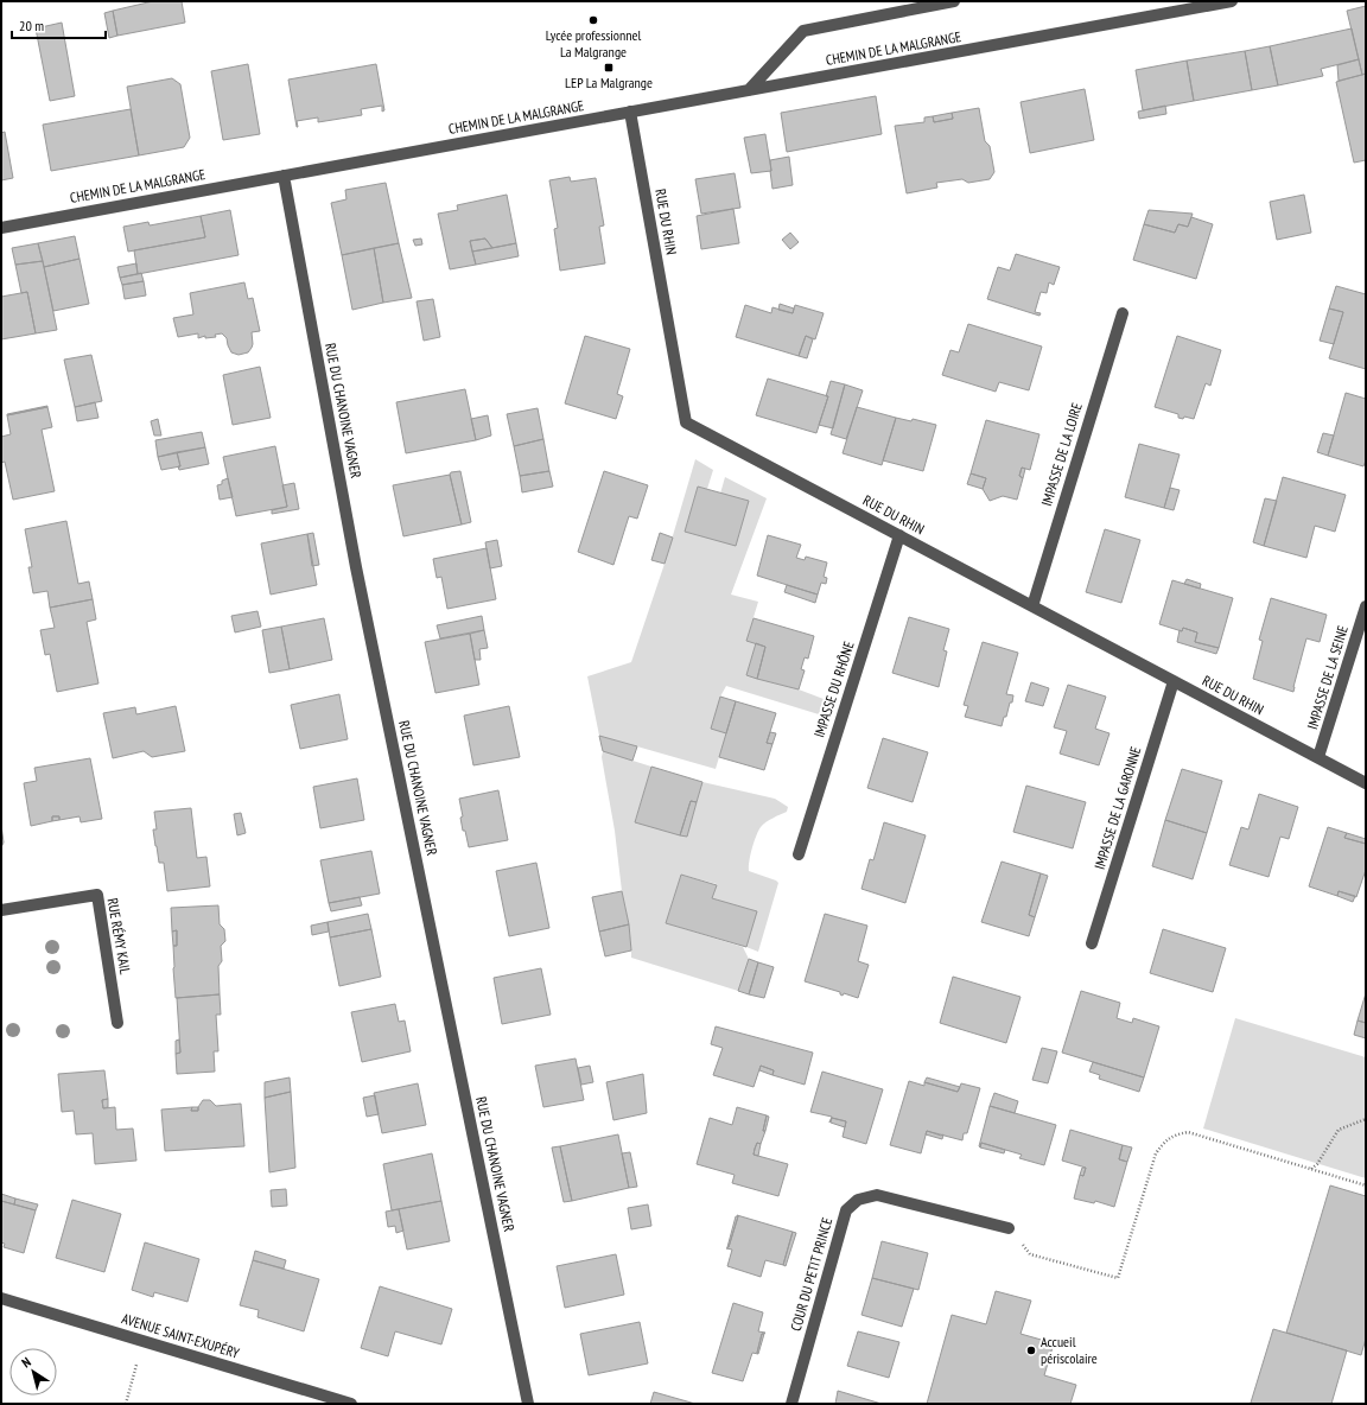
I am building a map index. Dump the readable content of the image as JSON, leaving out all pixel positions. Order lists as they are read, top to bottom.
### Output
{
  "streets": {
    "street": [
      "CHEMIN DE LA MALGRANGE",
      "RUE DU RHIN",
      "RUE DU CHANOINE VAGNER",
      "IMPASSE DE LA LOIRE",
      "IMPASSE DE LA SEINE",
      "IMPASSE DU RHÔNE",
      "IMPASSE DE LA GARONNE",
      "RUE RÉMY KAIL",
      "COUR DU PETIT PRINCE",
      "AVENUE SAINT-EXUPÉRY"
    ]
  },
  "crossings": [
    ["CHEMIN DE LA MALGRANGE", "RUE DU RHIN"],
    ["CHEMIN DE LA MALGRANGE", "RUE DU CHANOINE VAGNER"],
    ["RUE DU RHIN", "IMPASSE DE LA LOIRE"],
    ["RUE DU RHIN", "IMPASSE DE LA SEINE"],
    ["RUE DU RHIN", "IMPASSE DU RHÔNE"],
    ["RUE DU RHIN", "IMPASSE DE LA GARONNE"]
  ],
  "places": {
    "other": ["Lycée professionnel La Malgrange", "Accueil périscolaire"],
    "transit": ["LEP La Malgrange"]
  },
  "scale_bar": "20 m",
  "north": "top left"
}
